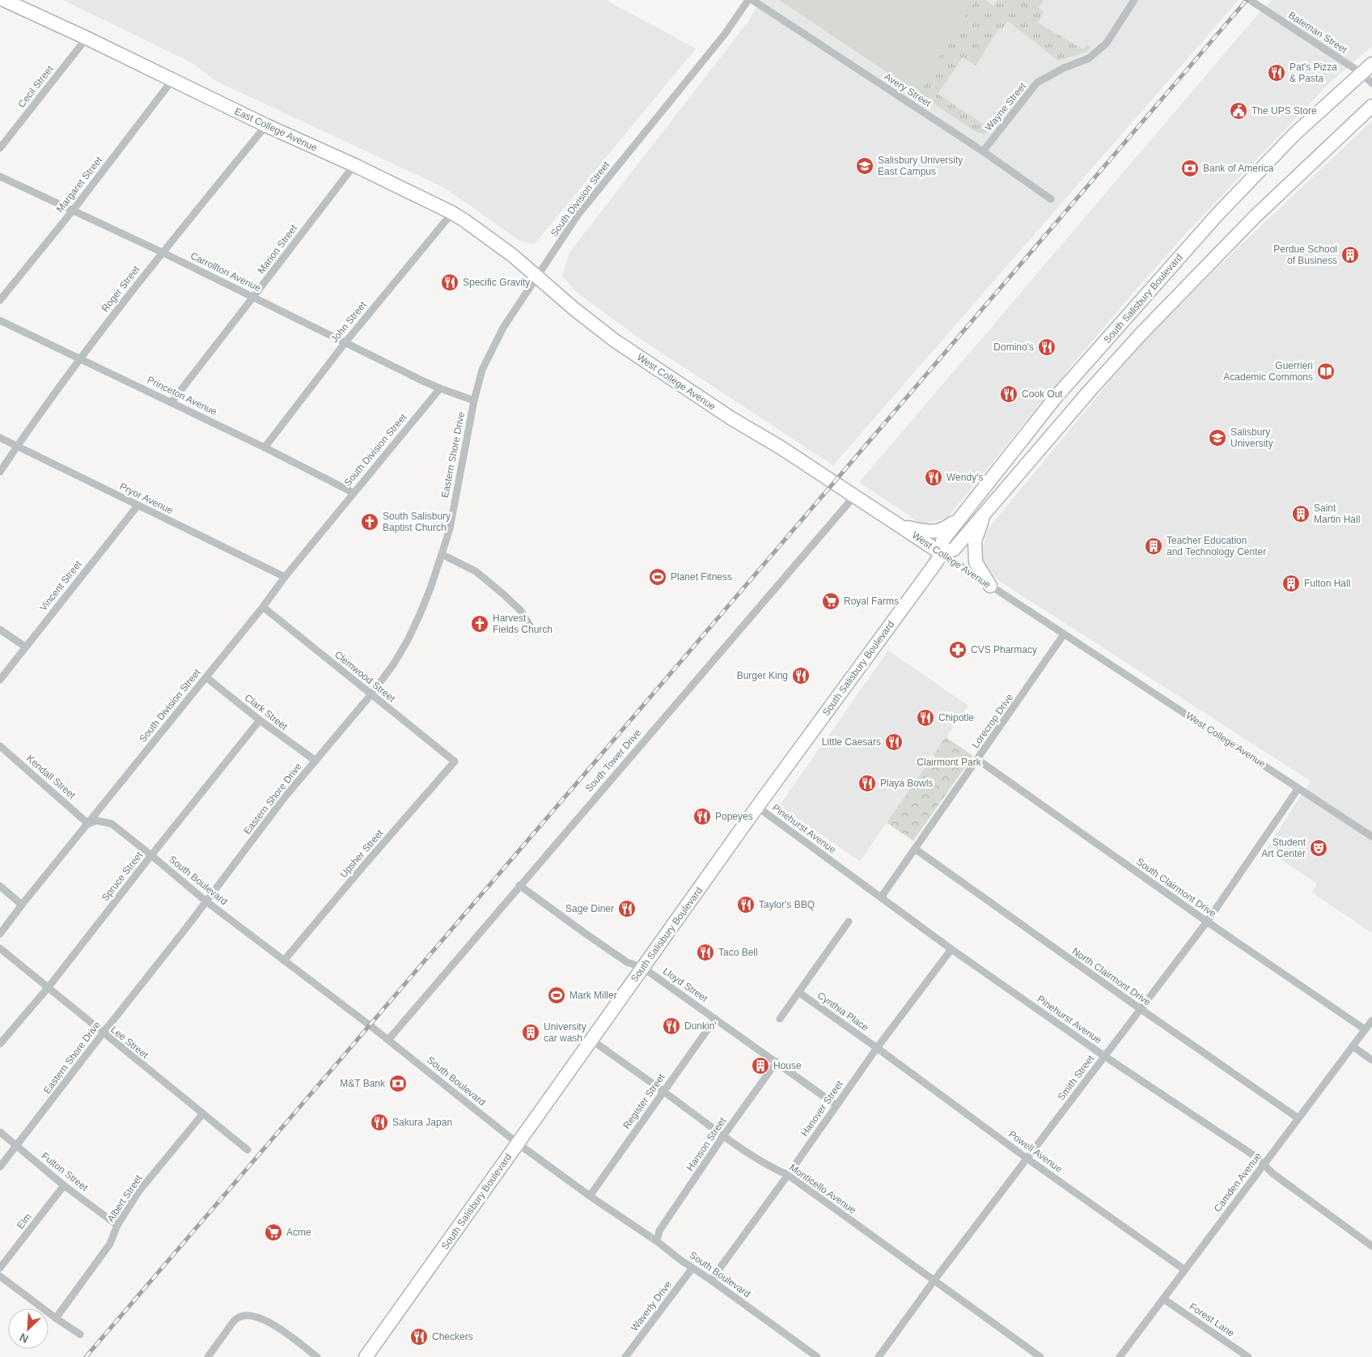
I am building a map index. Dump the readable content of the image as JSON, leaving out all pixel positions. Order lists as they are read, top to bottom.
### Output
{
  "streets": {
    "main road": ["East College Avenue", "South Salisbury Boulevard", "West College Avenue"],
    "street": [
      "Bateman Street",
      "Cecil Street",
      "Avery Street",
      "Wayne Street",
      "Margaret Street",
      "South Division Street",
      "Marion Street",
      "Carrollton Avenue",
      "Roger Street",
      "John Street",
      "Princeton Avenue",
      "Eastern Shore Drive",
      "Pryor Avenue",
      "Vincent Street",
      "Clemwood Street",
      "Clark Street",
      "Lorecrop Drive",
      "South Tower Drive",
      "Kendall Street",
      "Pinehurst Avenue",
      "Upsher Street",
      "Spruce Street",
      "South Boulevard",
      "South Clairmont Drive",
      "North Clairmont Drive",
      "Lloyd Street",
      "Cynthia Place",
      "Lee Street",
      "Smith Street",
      "Register Street",
      "Hanover Street",
      "Hanson Street",
      "Powell Avenue",
      "Fulton Street",
      "Camden Avenue",
      "Monticello Avenue",
      "Albert Street",
      "Elm",
      "Waverly Drive",
      "Forest Lane"
    ]
  },
  "crossings": [
    ["Bateman Street", "South Salisbury Boulevard"],
    ["Cecil Street", "East College Avenue"],
    ["Avery Street", "Wayne Street"],
    ["East College Avenue", "Margaret Street"],
    ["East College Avenue", "South Division Street"],
    ["East College Avenue", "Marion Street"],
    ["East College Avenue", "Roger Street"],
    ["East College Avenue", "John Street"],
    ["East College Avenue", "West College Avenue"],
    ["Margaret Street", "Carrollton Avenue"],
    ["South Division Street", "Carrollton Avenue"],
    ["South Division Street", "West College Avenue"],
    ["South Division Street", "Princeton Avenue"],
    ["South Division Street", "Eastern Shore Drive"],
    ["South Division Street", "Pryor Avenue"],
    ["South Division Street", "Clemwood Street"],
    ["South Division Street", "Clark Street"],
    ["South Division Street", "Kendall Street"],
    ["South Division Street", "South Boulevard"],
    ["Marion Street", "Carrollton Avenue"],
    ["Marion Street", "Princeton Avenue"],
    ["Carrollton Avenue", "Roger Street"],
    ["Carrollton Avenue", "John Street"],
    ["Roger Street", "Princeton Avenue"],
    ["Roger Street", "Pryor Avenue"],
    ["South Salisbury Boulevard", "West College Avenue"],
    ["South Salisbury Boulevard", "Pinehurst Avenue"],
    ["South Salisbury Boulevard", "South Boulevard"],
    ["South Salisbury Boulevard", "Lloyd Street"],
    ["South Salisbury Boulevard", "Monticello Avenue"],
    ["John Street", "Princeton Avenue"],
    ["West College Avenue", "Lorecrop Drive"],
    ["West College Avenue", "South Tower Drive"],
    ["West College Avenue", "Smith Street"],
    ["Eastern Shore Drive", "Clemwood Street"],
    ["Eastern Shore Drive", "Clark Street"],
    ["Eastern Shore Drive", "South Boulevard"],
    ["Eastern Shore Drive", "Lee Street"],
    ["Eastern Shore Drive", "Fulton Street"],
    ["Pryor Avenue", "Vincent Street"],
    ["Clemwood Street", "Upsher Street"],
    ["Clark Street", "Spruce Street"],
    ["Lorecrop Drive", "Pinehurst Avenue"],
    ["Lorecrop Drive", "South Clairmont Drive"],
    ["Lorecrop Drive", "North Clairmont Drive"],
    ["South Tower Drive", "South Boulevard"],
    ["South Tower Drive", "Lloyd Street"],
    ["Kendall Street", "South Boulevard"],
    ["Pinehurst Avenue", "Smith Street"],
    ["Pinehurst Avenue", "Hanover Street"],
    ["Pinehurst Avenue", "Camden Avenue"],
    ["Upsher Street", "South Boulevard"],
    ["Spruce Street", "South Boulevard"],
    ["Spruce Street", "Lee Street"],
    ["South Boulevard", "Register Street"],
    ["South Boulevard", "Hanover Street"],
    ["South Boulevard", "Hanson Street"],
    ["South Boulevard", "Waverly Drive"],
    ["South Clairmont Drive", "Smith Street"],
    ["South Clairmont Drive", "Camden Avenue"],
    ["North Clairmont Drive", "Smith Street"],
    ["North Clairmont Drive", "Camden Avenue"],
    ["Lloyd Street", "Register Street"],
    ["Lloyd Street", "Hanover Street"],
    ["Lloyd Street", "Hanson Street"],
    ["Cynthia Place", "Hanover Street"],
    ["Cynthia Place", "Powell Avenue"],
    ["Lee Street", "Albert Street"],
    ["Smith Street", "Powell Avenue"],
    ["Smith Street", "Monticello Avenue"],
    ["Register Street", "Monticello Avenue"],
    ["Hanover Street", "Powell Avenue"],
    ["Hanover Street", "Monticello Avenue"],
    ["Hanson Street", "Monticello Avenue"],
    ["Powell Avenue", "Camden Avenue"],
    ["Fulton Street", "Albert Street"],
    ["Fulton Street", "Elm"],
    ["Camden Avenue", "Forest Lane"]
  ],
  "parks": ["Clairmont Park"],
  "places": {
    "restaurant": [
      "Pat's Pizza & Pasta",
      "Specific Gravity",
      "Domino's",
      "Cook Out",
      "Wendy's",
      "Burger King",
      "Chipotle",
      "Little Caesars",
      "Playa Bowls",
      "Popeyes",
      "Taylor's BBQ",
      "Sage Diner",
      "Taco Bell",
      "Dunkin'",
      "Sakura Japan",
      "Checkers"
    ],
    "public building": ["The UPS Store"],
    "school or university": ["Salisbury University East Campus", "Salisbury University"],
    "bank": ["Bank of America", "M&T Bank"],
    "building": [
      "Perdue School of Business",
      "Saint Martin Hall",
      "Teacher Education and Technology Center",
      "Fulton Hall",
      "University car wash",
      "House"
    ],
    "library": ["Guerrieri Academic Commons"],
    "church": ["South Salisbury Baptist Church", "Harvest Fields Church"],
    "sports": ["Planet Fitness", "Mark Miller"],
    "supermarket": ["Royal Farms", "Acme"],
    "pharmacy": ["CVS Pharmacy"],
    "theatre": ["Student Art Center"]
  },
  "north": "bottom left"
}
